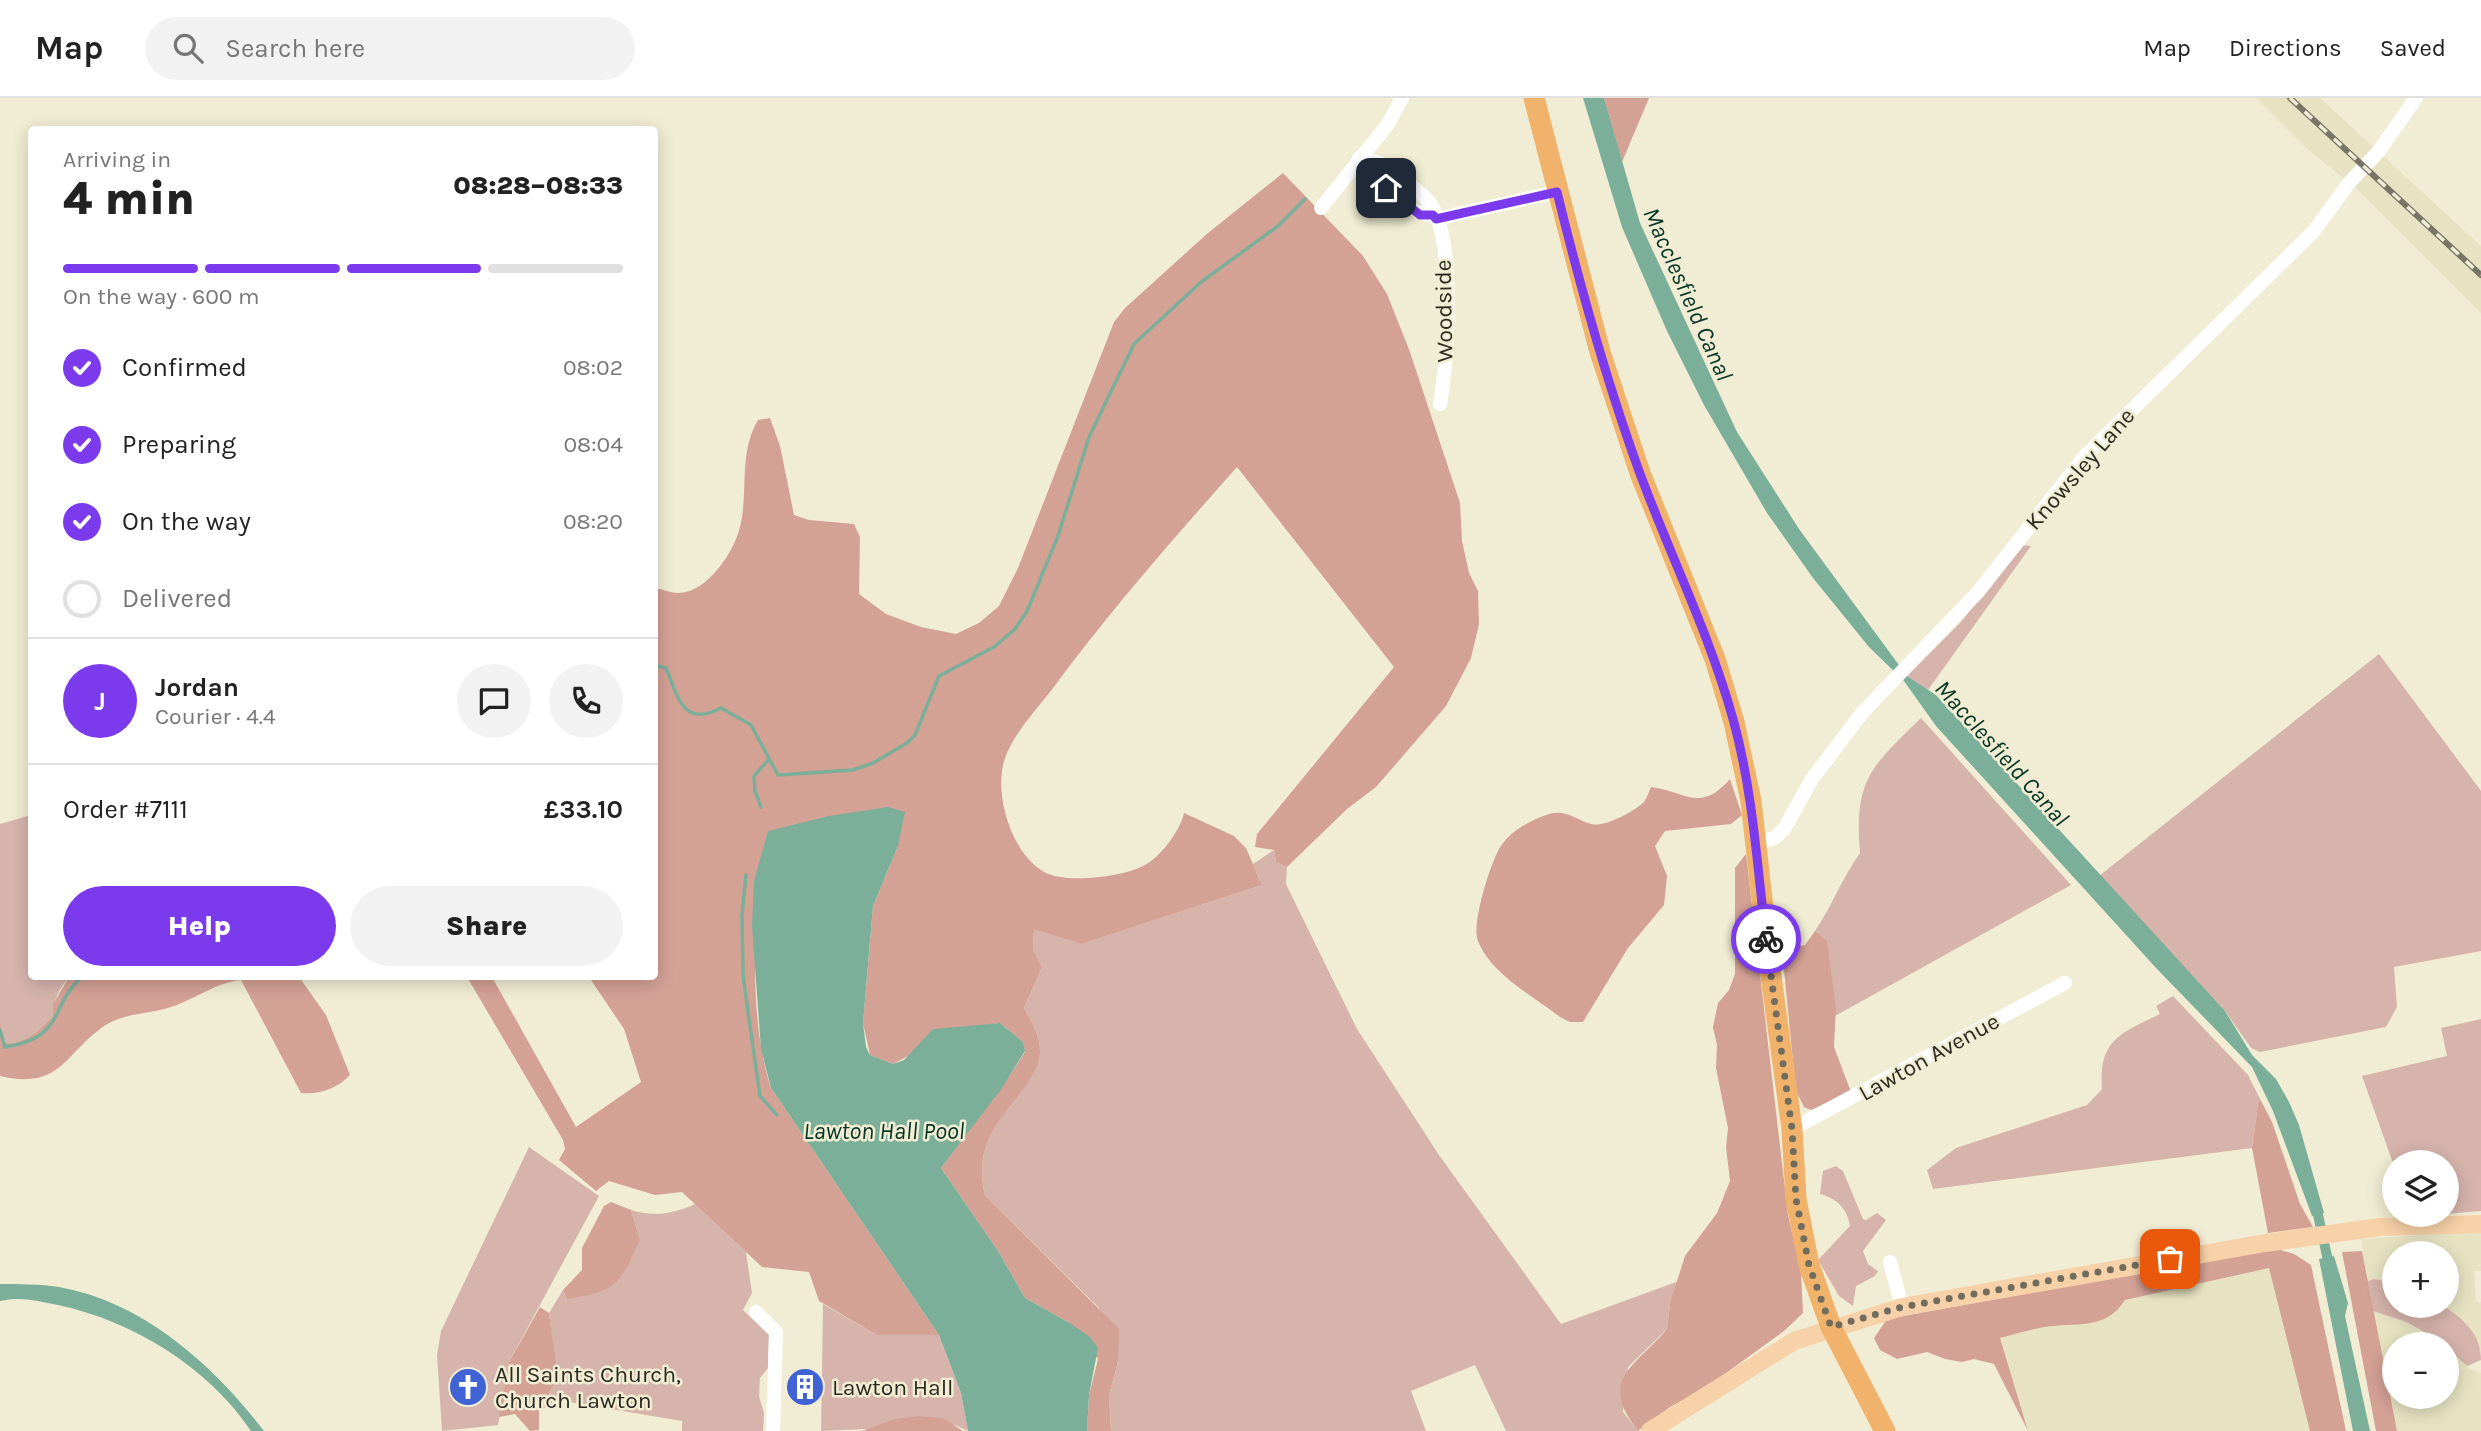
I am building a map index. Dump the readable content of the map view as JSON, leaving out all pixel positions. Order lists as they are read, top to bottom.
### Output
{
  "streets": {
    "street": ["Woodside", "Knowsley Lane", "Lawton Avenue"]
  },
  "water": ["Macclesfield Canal", "Lawton Hall Pool"],
  "places": {
    "church": ["All Saints Church, Church Lawton"],
    "building": ["Lawton Hall"]
  },
  "page": {
    "header": "Map",
    "search": "Search here",
    "nav": ["Map", "Directions", "Saved"],
    "heading": ["4 min", "Arriving in", "08:28–08:33"],
    "panel": [
      "Jordan",
      "Courier · 4.4",
      "Order #7111",
      "£33.10"
    ],
    "bar": "On the way · 600 m",
    "list": [
      ["Confirmed", "08:02"],
      ["Preparing", "08:04"],
      ["On the way", "08:20"],
      "Delivered"
    ],
    "round": "J",
    "buttons": ["Help", "Share"],
    "map_buttons": ["+", "−"]
  }
}
